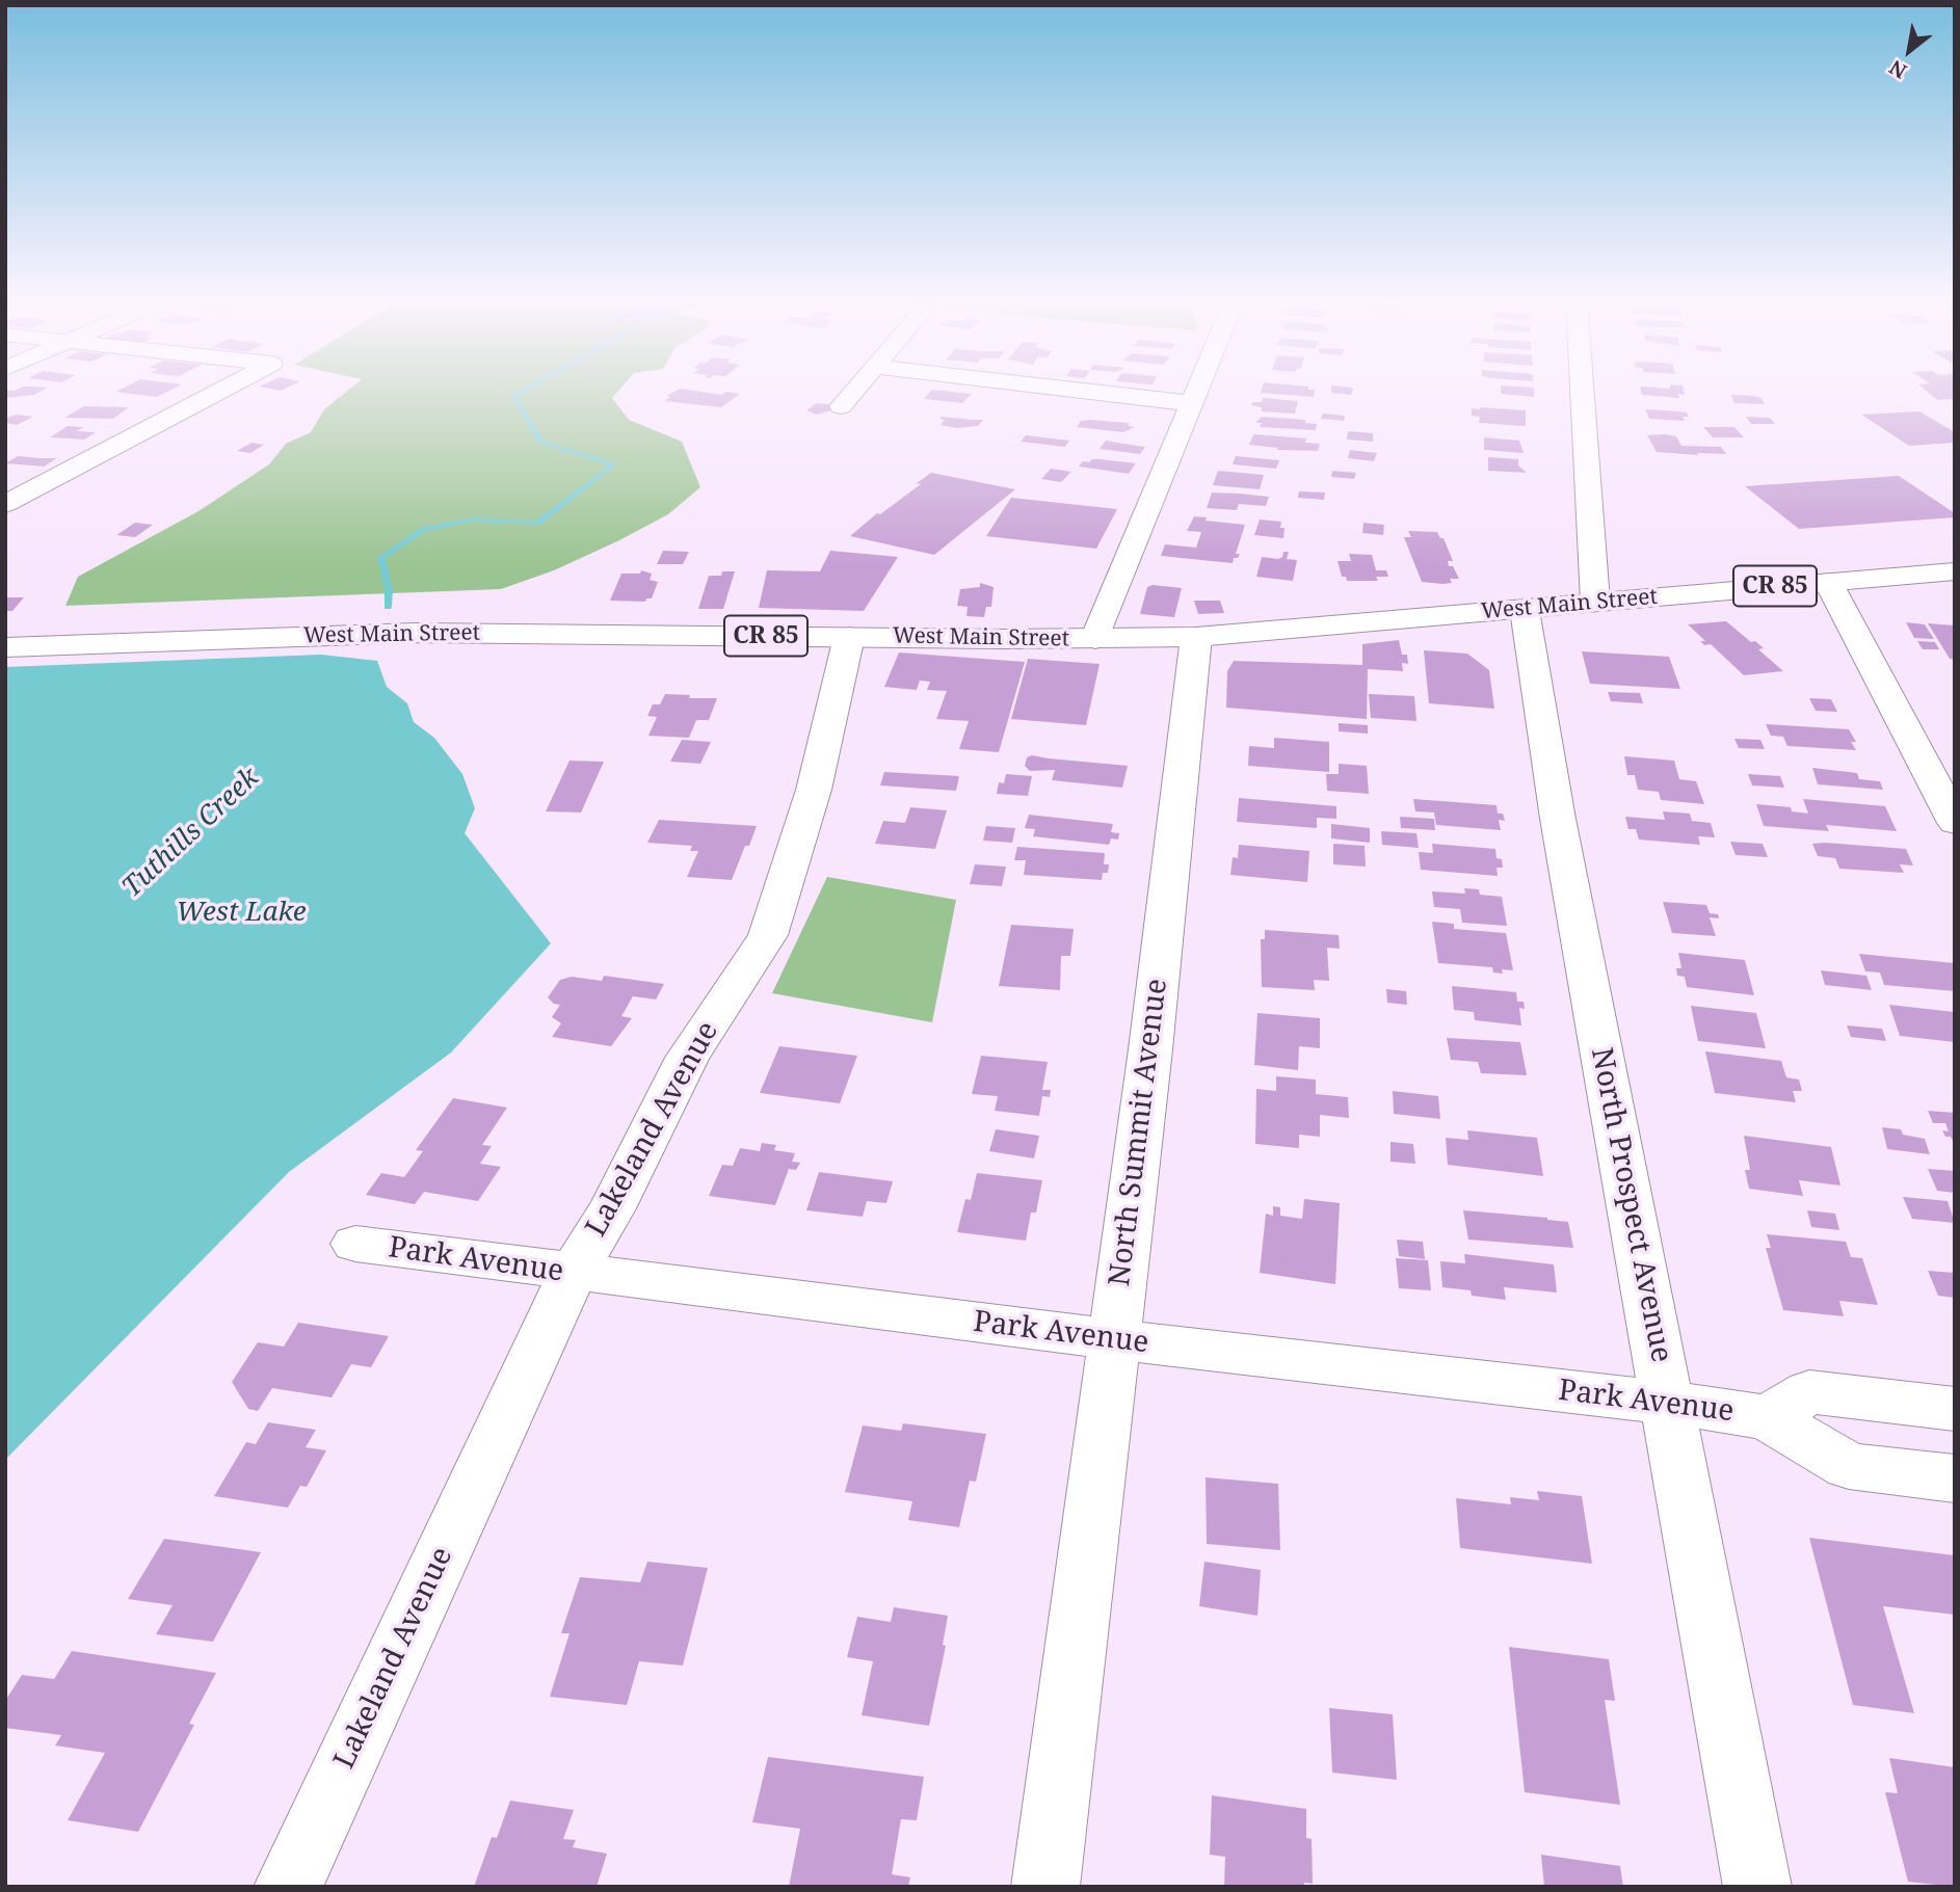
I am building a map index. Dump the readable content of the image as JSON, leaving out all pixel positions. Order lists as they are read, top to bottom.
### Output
{
  "streets": {
    "street": [
      "CR 85",
      "West Main Street",
      "Lakeland Avenue",
      "North Summit Avenue",
      "North Prospect Avenue",
      "Park Avenue"
    ]
  },
  "crossings": [
    ["West Main Street", "Lakeland Avenue"],
    ["West Main Street", "North Summit Avenue"],
    ["West Main Street", "North Prospect Avenue"],
    ["Lakeland Avenue", "Park Avenue"],
    ["North Summit Avenue", "Park Avenue"],
    ["North Prospect Avenue", "Park Avenue"]
  ],
  "water": ["Tuthills Creek", "West Lake"],
  "north": "bottom left"
}
